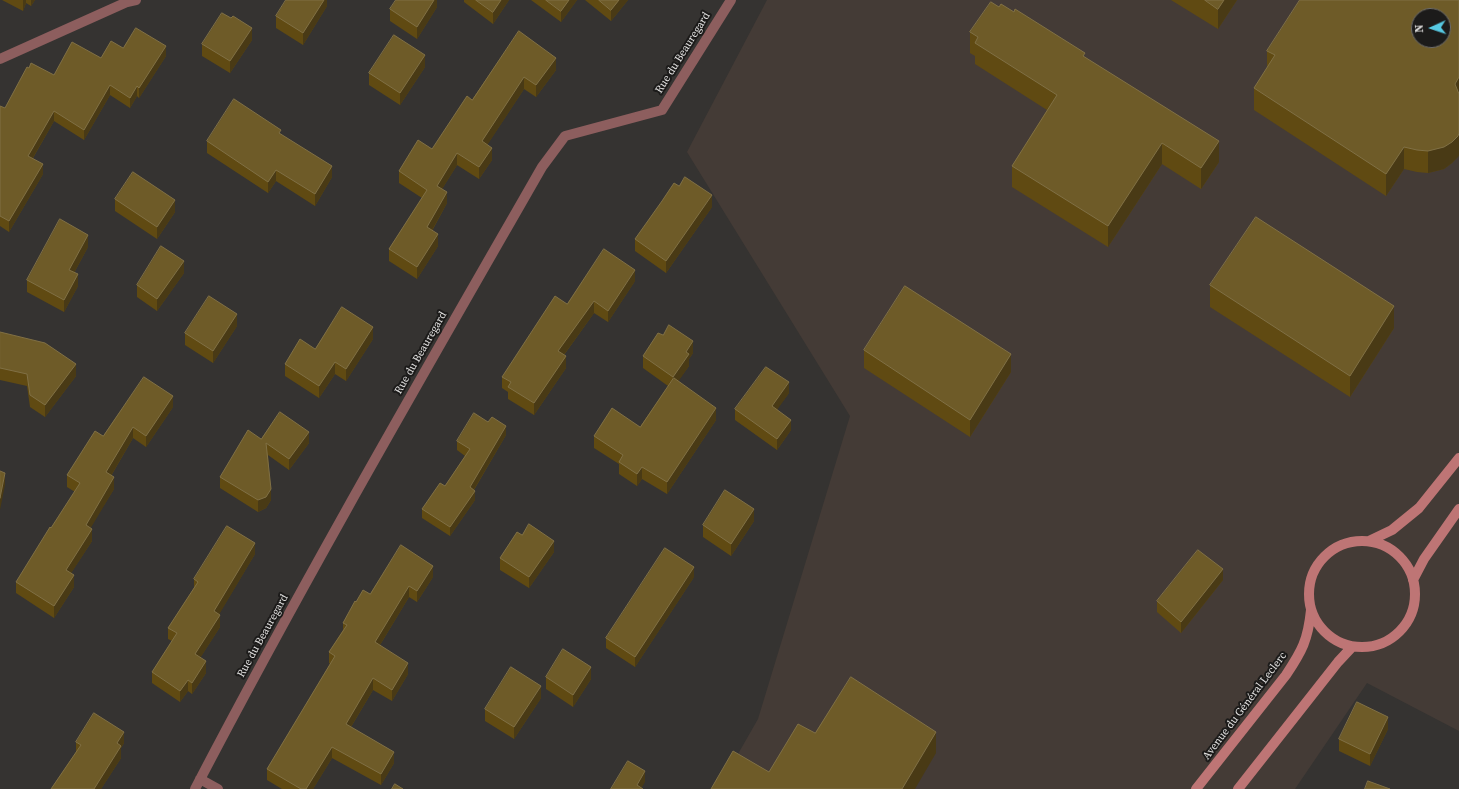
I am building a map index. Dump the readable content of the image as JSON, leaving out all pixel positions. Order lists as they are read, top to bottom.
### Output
{
  "streets": {
    "main road": ["Avenue du Général Leclerc"],
    "street": ["Rue du Beauregard"]
  },
  "north": "left"
}
